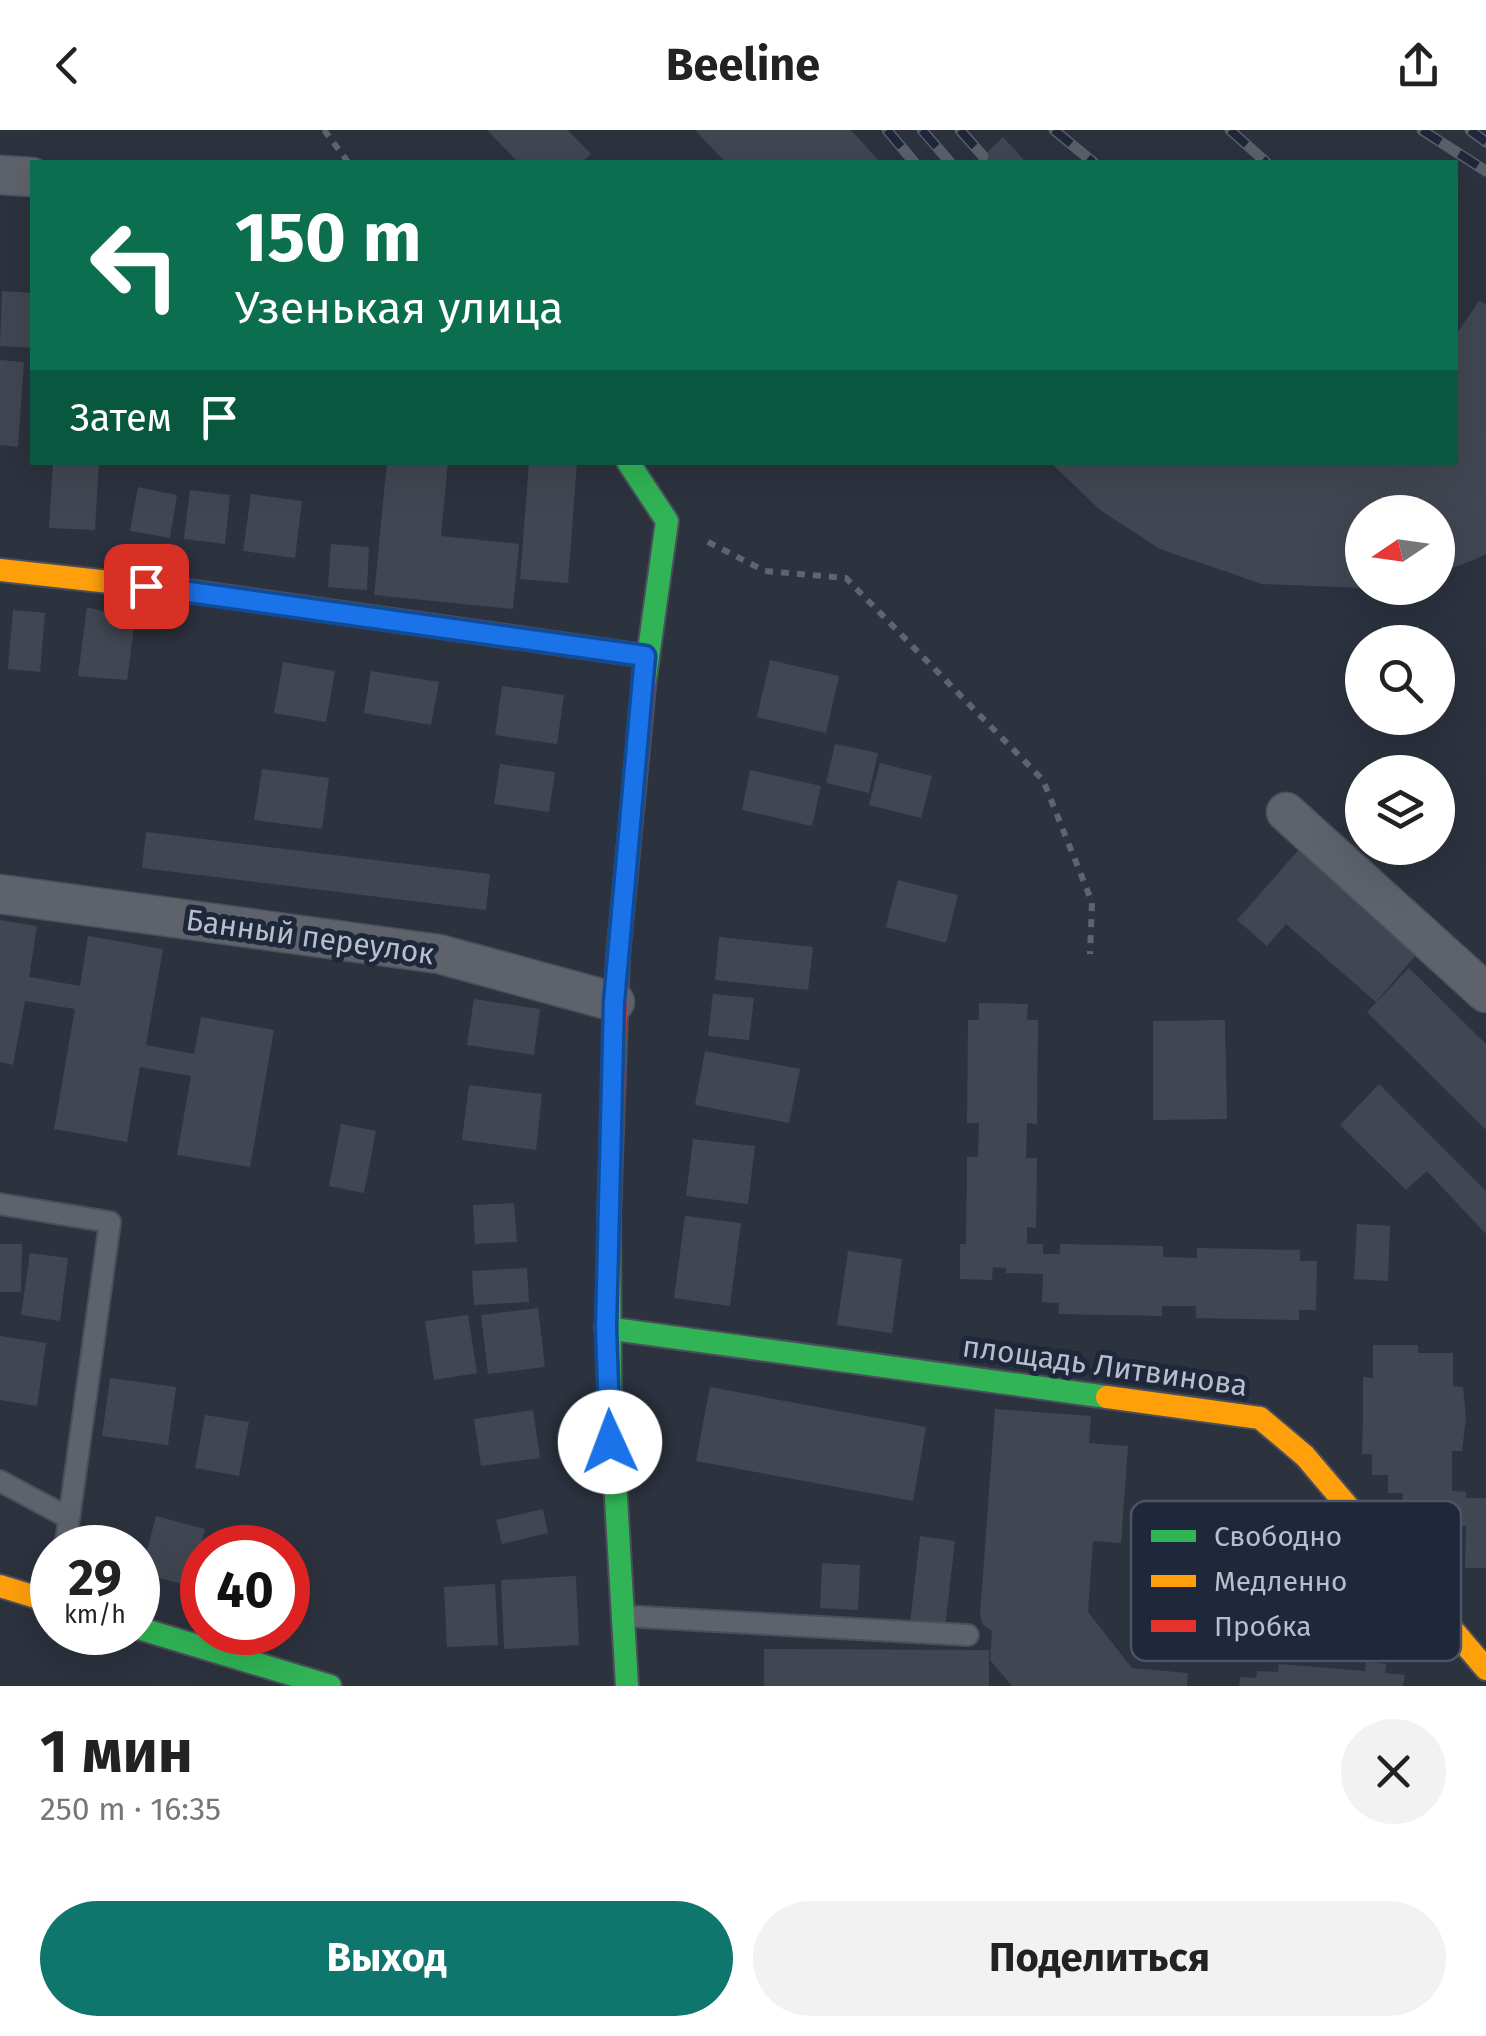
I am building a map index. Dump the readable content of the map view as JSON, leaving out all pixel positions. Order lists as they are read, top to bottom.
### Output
{
  "streets": {
    "street": ["Банный переулок", "площадь Литвинова"]
  },
  "legend": ["Свободно", "Медленно", "Пробка"],
  "north": "left",
  "page": {
    "header": "Beeline",
    "turn": ["150 m", "Узенькая улица"],
    "then": "Затем",
    "speed": "29 km/h",
    "limit": "40",
    "heading": ["1 мин", "250 m · 16:35"],
    "buttons": ["Выход", "Поделиться"]
  }
}
